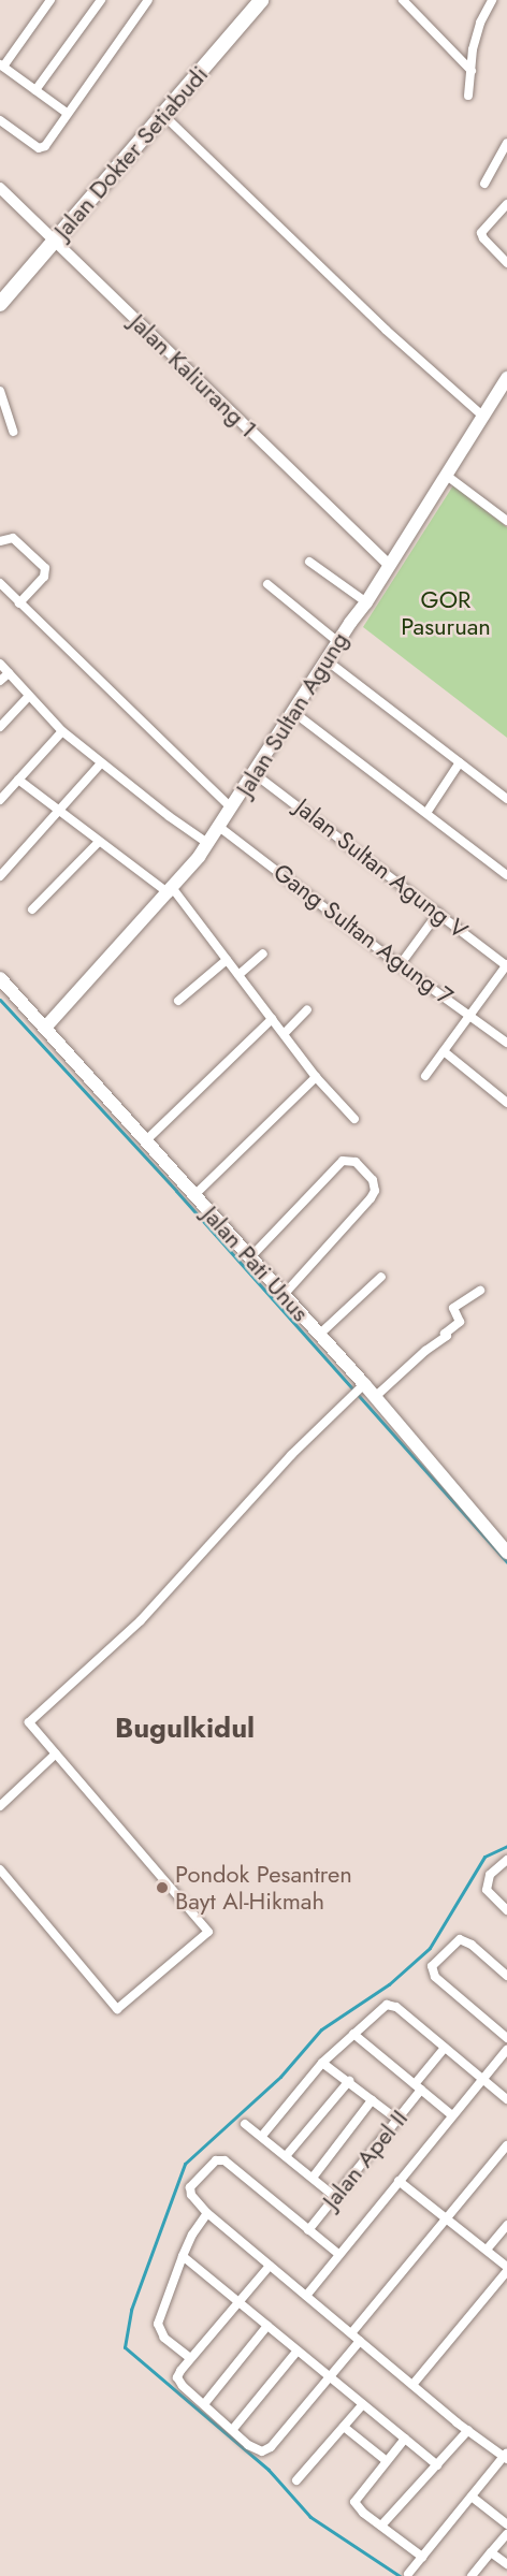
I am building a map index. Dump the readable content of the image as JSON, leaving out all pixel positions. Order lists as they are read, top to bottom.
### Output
{
  "streets": {
    "highway": ["Jalan Dokter Setiabudi"],
    "main road": ["Jalan Sultan Agung", "Jalan Pati Unus"],
    "street": [
      "Jalan Kaliurang 1",
      "Jalan Sultan Agung V",
      "Gang Sultan Agung 7",
      "Jalan Apel II"
    ]
  },
  "crossings": [
    ["Jalan Dokter Setiabudi", "Jalan Kaliurang 1"],
    ["Jalan Kaliurang 1", "Jalan Sultan Agung"],
    ["Jalan Sultan Agung", "Jalan Sultan Agung V"],
    ["Jalan Sultan Agung", "Gang Sultan Agung 7"],
    ["Jalan Sultan Agung", "Jalan Pati Unus"]
  ],
  "districts": ["Bugulkidul"],
  "parks": ["GOR Pasuruan"],
  "places": ["Pondok Pesantren Bayt Al-Hikmah"]
}
